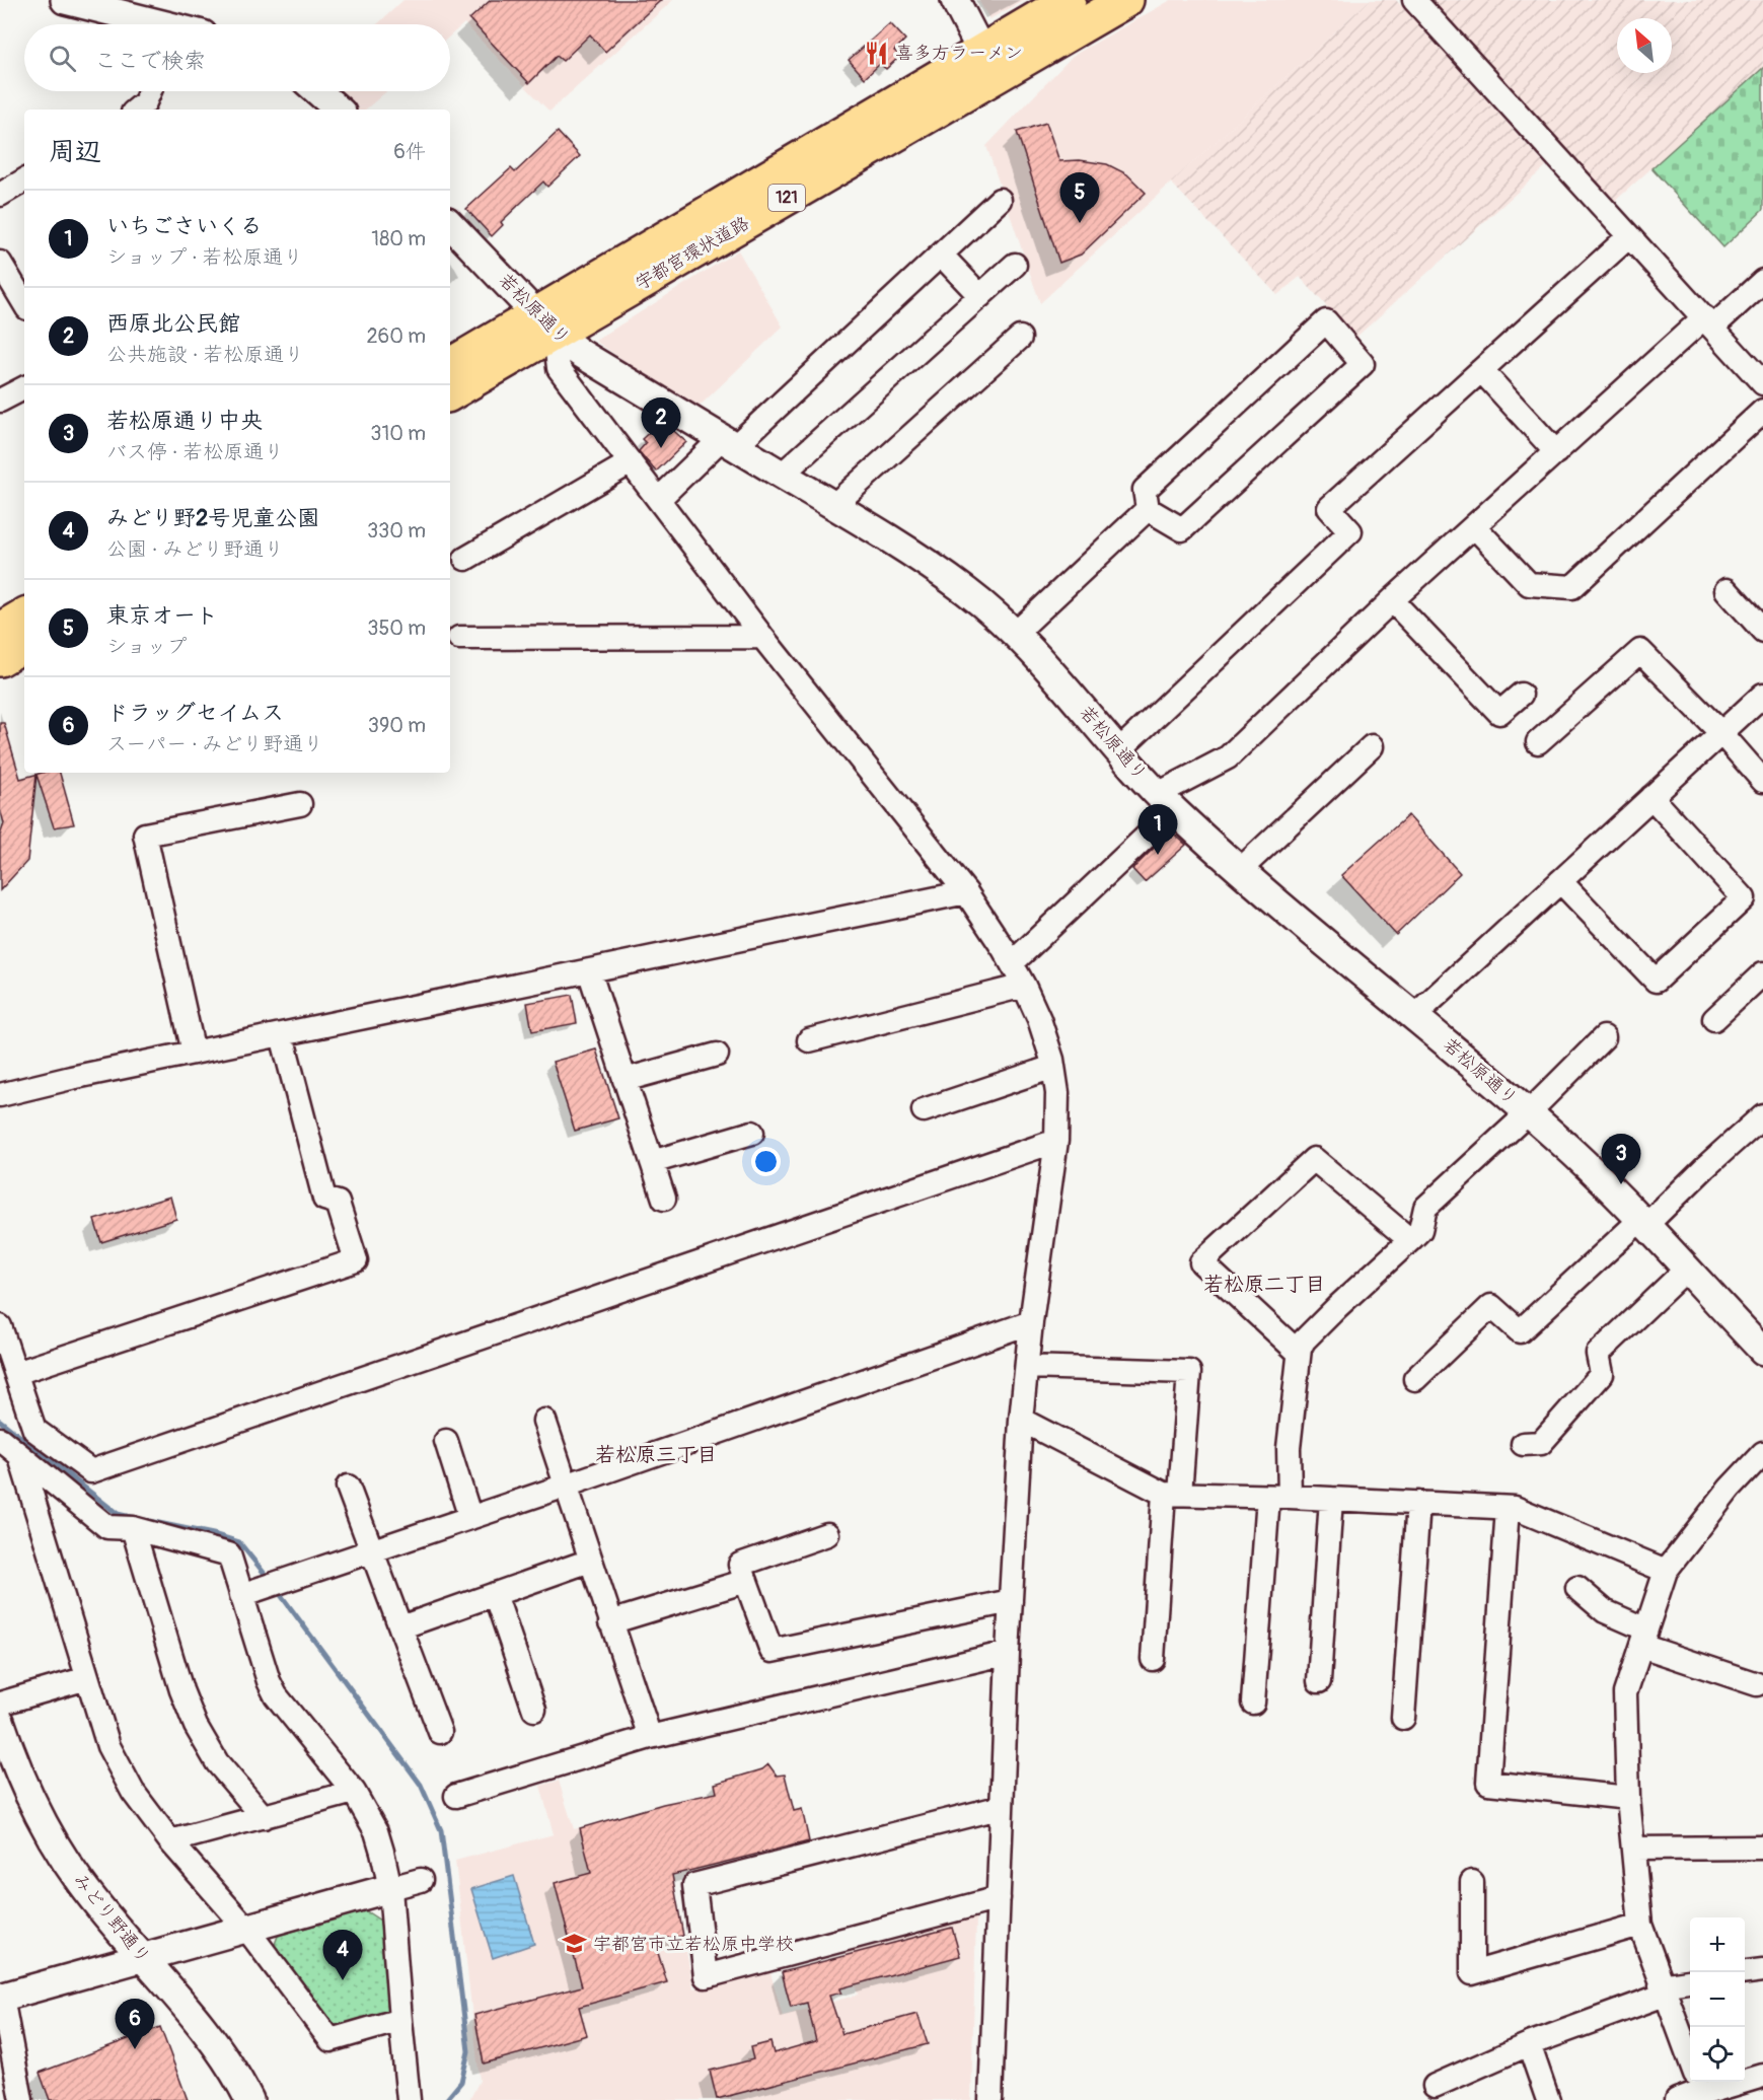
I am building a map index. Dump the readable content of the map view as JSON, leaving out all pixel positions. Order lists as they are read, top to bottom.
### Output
{
  "streets": {
    "highway": ["121", "宇都宮環状道路"],
    "street": ["若松原通り", "みどり野通り"]
  },
  "crossings": [
    ["宇都宮環状道路", "若松原通り"]
  ],
  "districts": ["若松原二丁目", "若松原三丁目"],
  "places": {
    "restaurant": ["喜多方ラーメン"],
    "school or university": ["宇都宮市立若松原中学校"]
  },
  "north": "top left",
  "page": {
    "search": "ここで検索",
    "heading": ["周辺", "6件"],
    "pins": [
      "5",
      "2",
      "1",
      "3",
      "4",
      "6"
    ],
    "list": [
      {
        "mark": "1",
        "name": "いちごさいくる",
        "note": "ショップ · 若松原通り",
        "value": "180 m"
      },
      {
        "mark": "2",
        "name": "西原北公民館",
        "note": "公共施設 · 若松原通り",
        "value": "260 m"
      },
      {
        "mark": "3",
        "name": "若松原通り中央",
        "note": "バス停 · 若松原通り",
        "value": "310 m"
      },
      {
        "mark": "4",
        "name": "みどり野2号児童公園",
        "note": "公園 · みどり野通り",
        "value": "330 m"
      },
      {
        "mark": "5",
        "name": "東京オート",
        "note": "ショップ",
        "value": "350 m"
      },
      {
        "mark": "6",
        "name": "ドラッグセイムス",
        "note": "スーパー · みどり野通り",
        "value": "390 m"
      }
    ],
    "map_buttons": ["+", "−"]
  }
}
